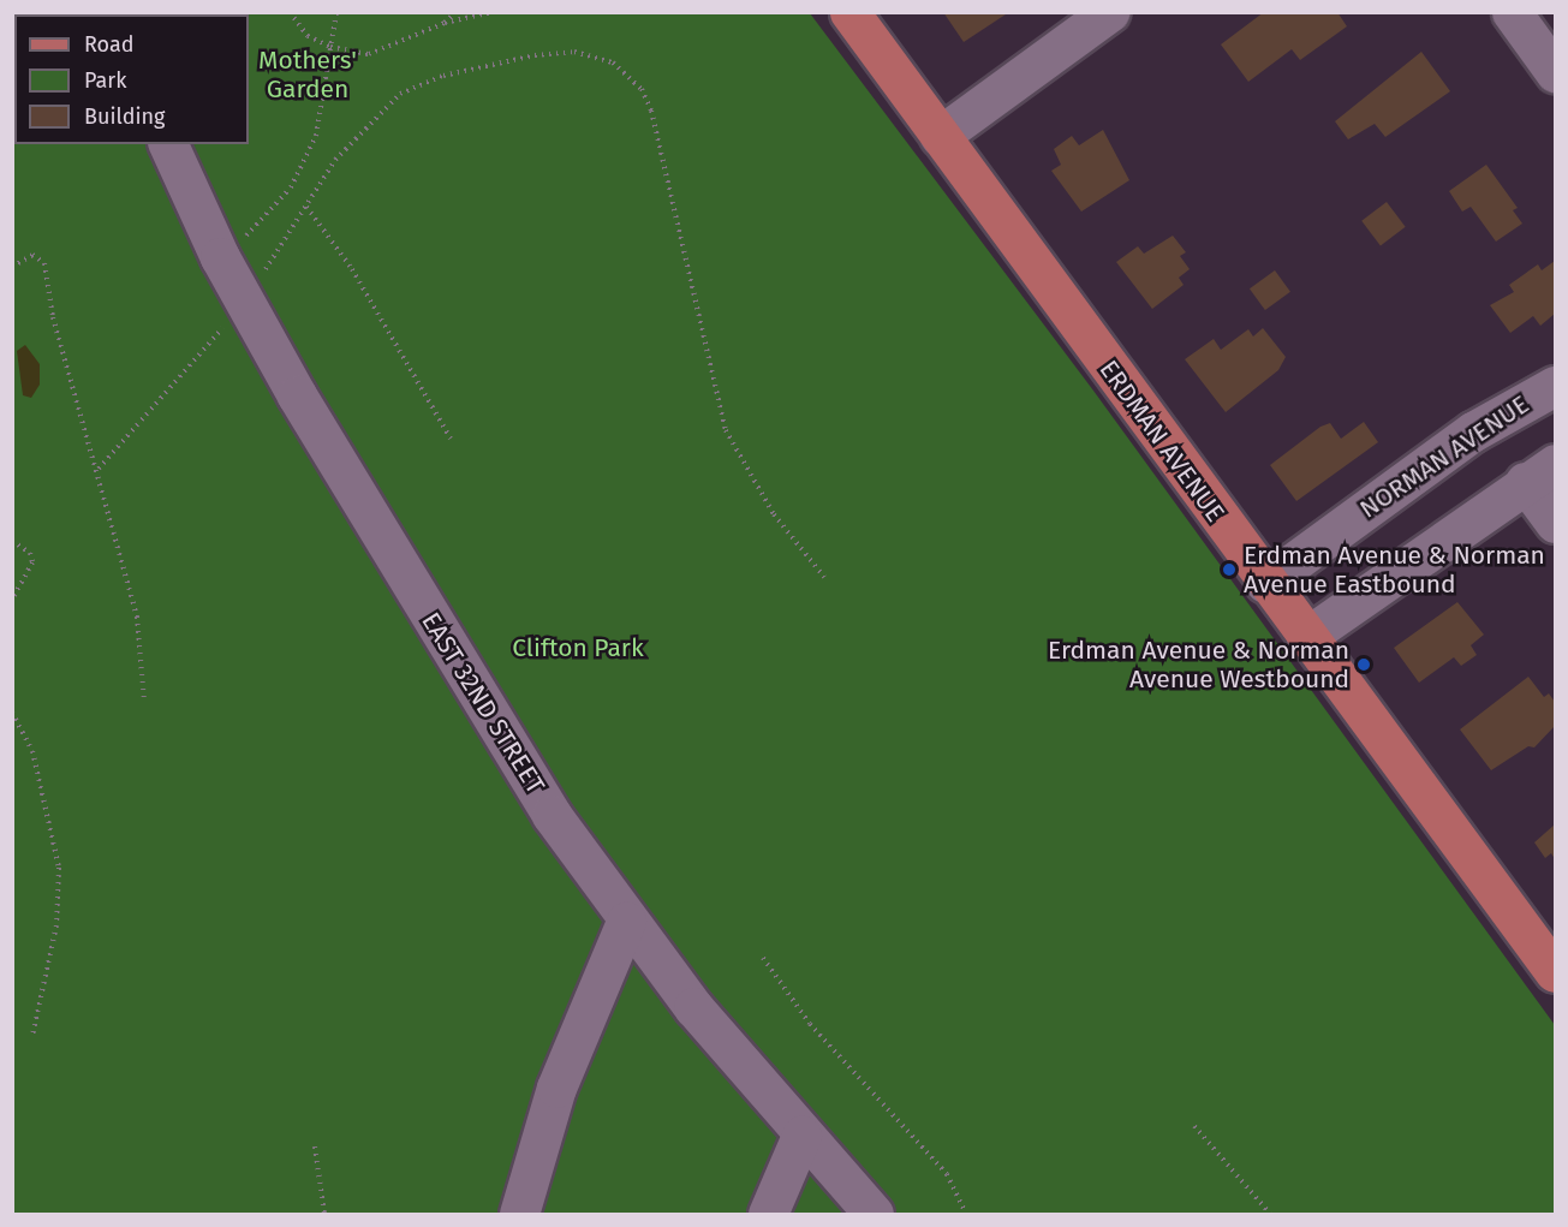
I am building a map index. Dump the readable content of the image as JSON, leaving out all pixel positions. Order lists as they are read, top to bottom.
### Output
{
  "streets": {
    "main road": ["ERDMAN AVENUE"],
    "street": ["NORMAN AVENUE", "EAST 32ND STREET"]
  },
  "crossings": [
    ["ERDMAN AVENUE", "NORMAN AVENUE"]
  ],
  "parks": ["Mothers' Garden", "Clifton Park"],
  "places": ["Erdman Avenue & Norman Avenue Eastbound", "Erdman Avenue & Norman Avenue Westbound"],
  "legend": ["Road", "Park", "Building"]
}
